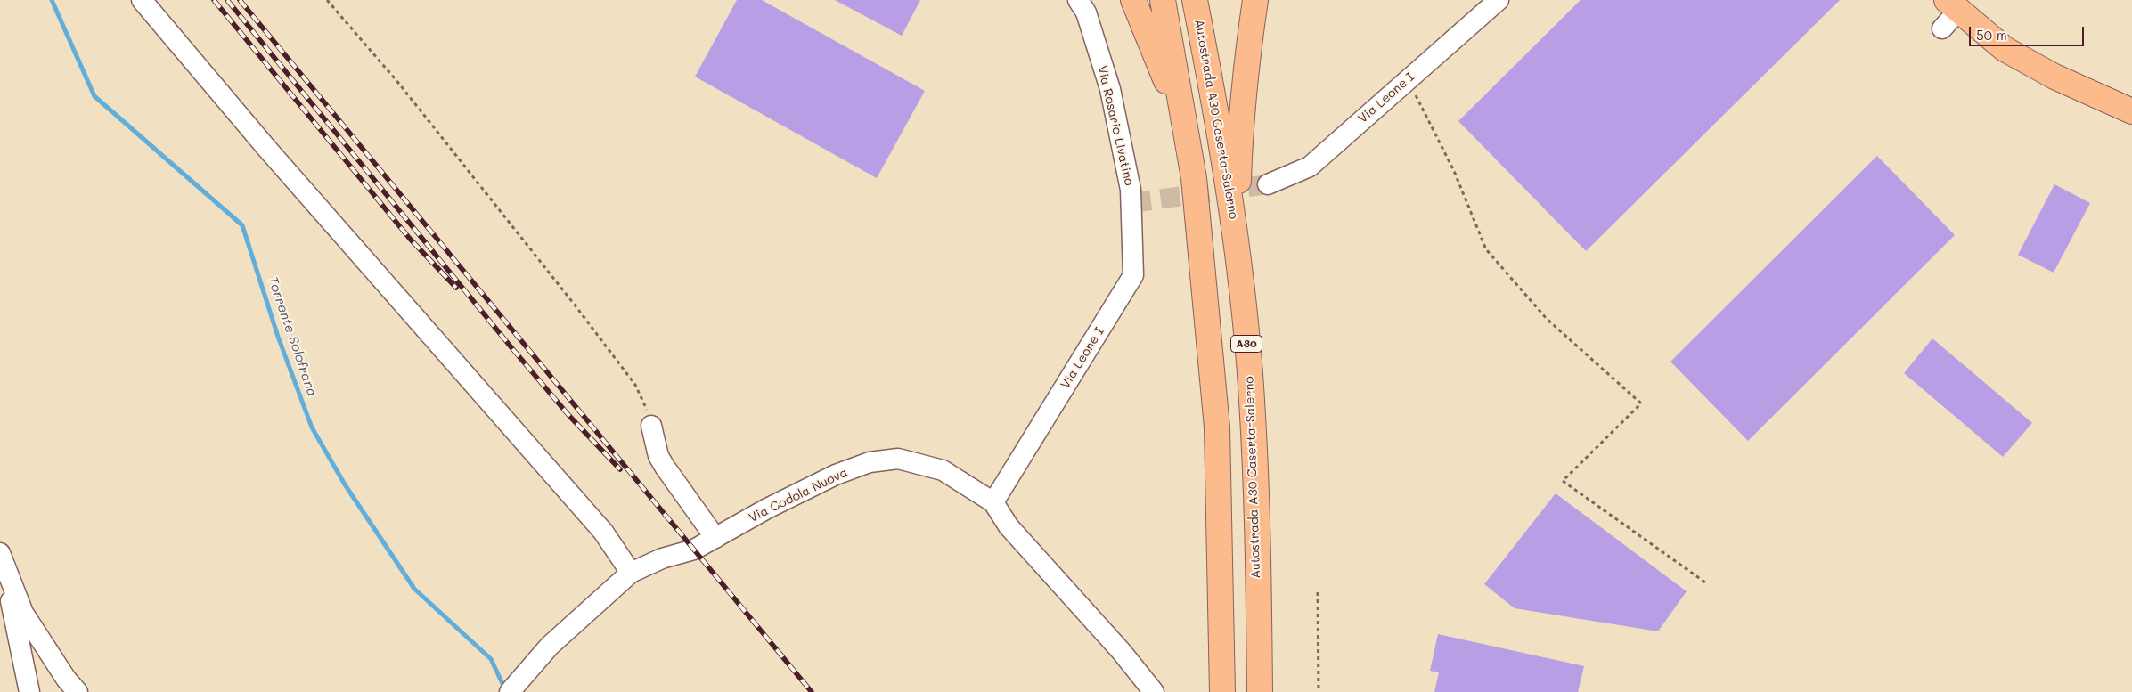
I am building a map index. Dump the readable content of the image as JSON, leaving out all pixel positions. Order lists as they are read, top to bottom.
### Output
{
  "streets": {
    "main road": ["Autostrada A30 Caserta-Salerno", "A30"],
    "street": ["Via Leone I", "Via Rosario Livatino", "Via Codola Nuova"]
  },
  "crossings": [
    ["Via Leone I", "Via Rosario Livatino"],
    ["Via Leone I", "Via Codola Nuova"]
  ],
  "water": ["Torrente Solofrana"],
  "scale_bar": "50 m"
}
